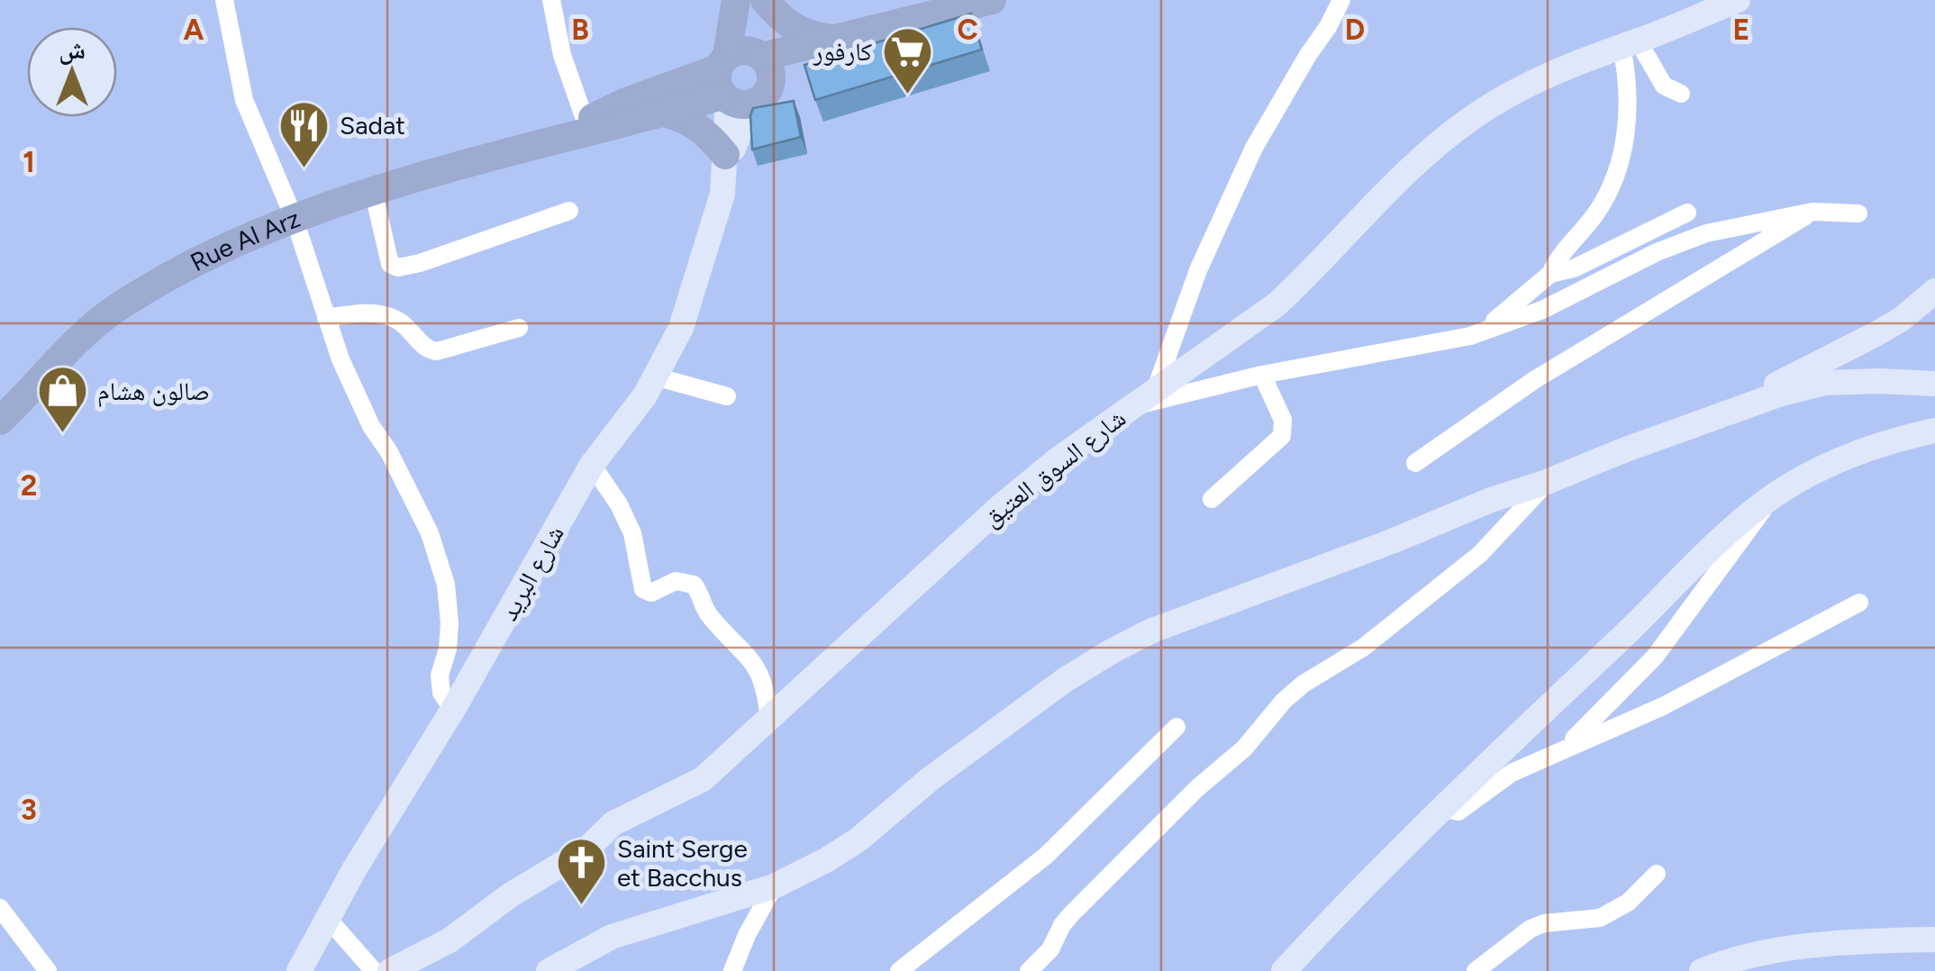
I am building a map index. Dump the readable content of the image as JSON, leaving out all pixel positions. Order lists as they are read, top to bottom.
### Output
{
  "streets": {
    "main road": ["Rue Al Arz"],
    "street": ["شارع السوق العتيق", "شارع البريد"]
  },
  "crossings": [
    ["Rue Al Arz", "شارع البريد"]
  ],
  "places": {
    "supermarket": ["كارفور"],
    "restaurant": ["Sadat"],
    "shop": ["صالون هشام"],
    "church": ["Saint Serge et Bacchus"]
  },
  "north": "top",
  "grid": {
    "columns": [
      "A",
      "B",
      "C",
      "D",
      "E"
    ],
    "rows": ["1", "2", "3"]
  }
}
